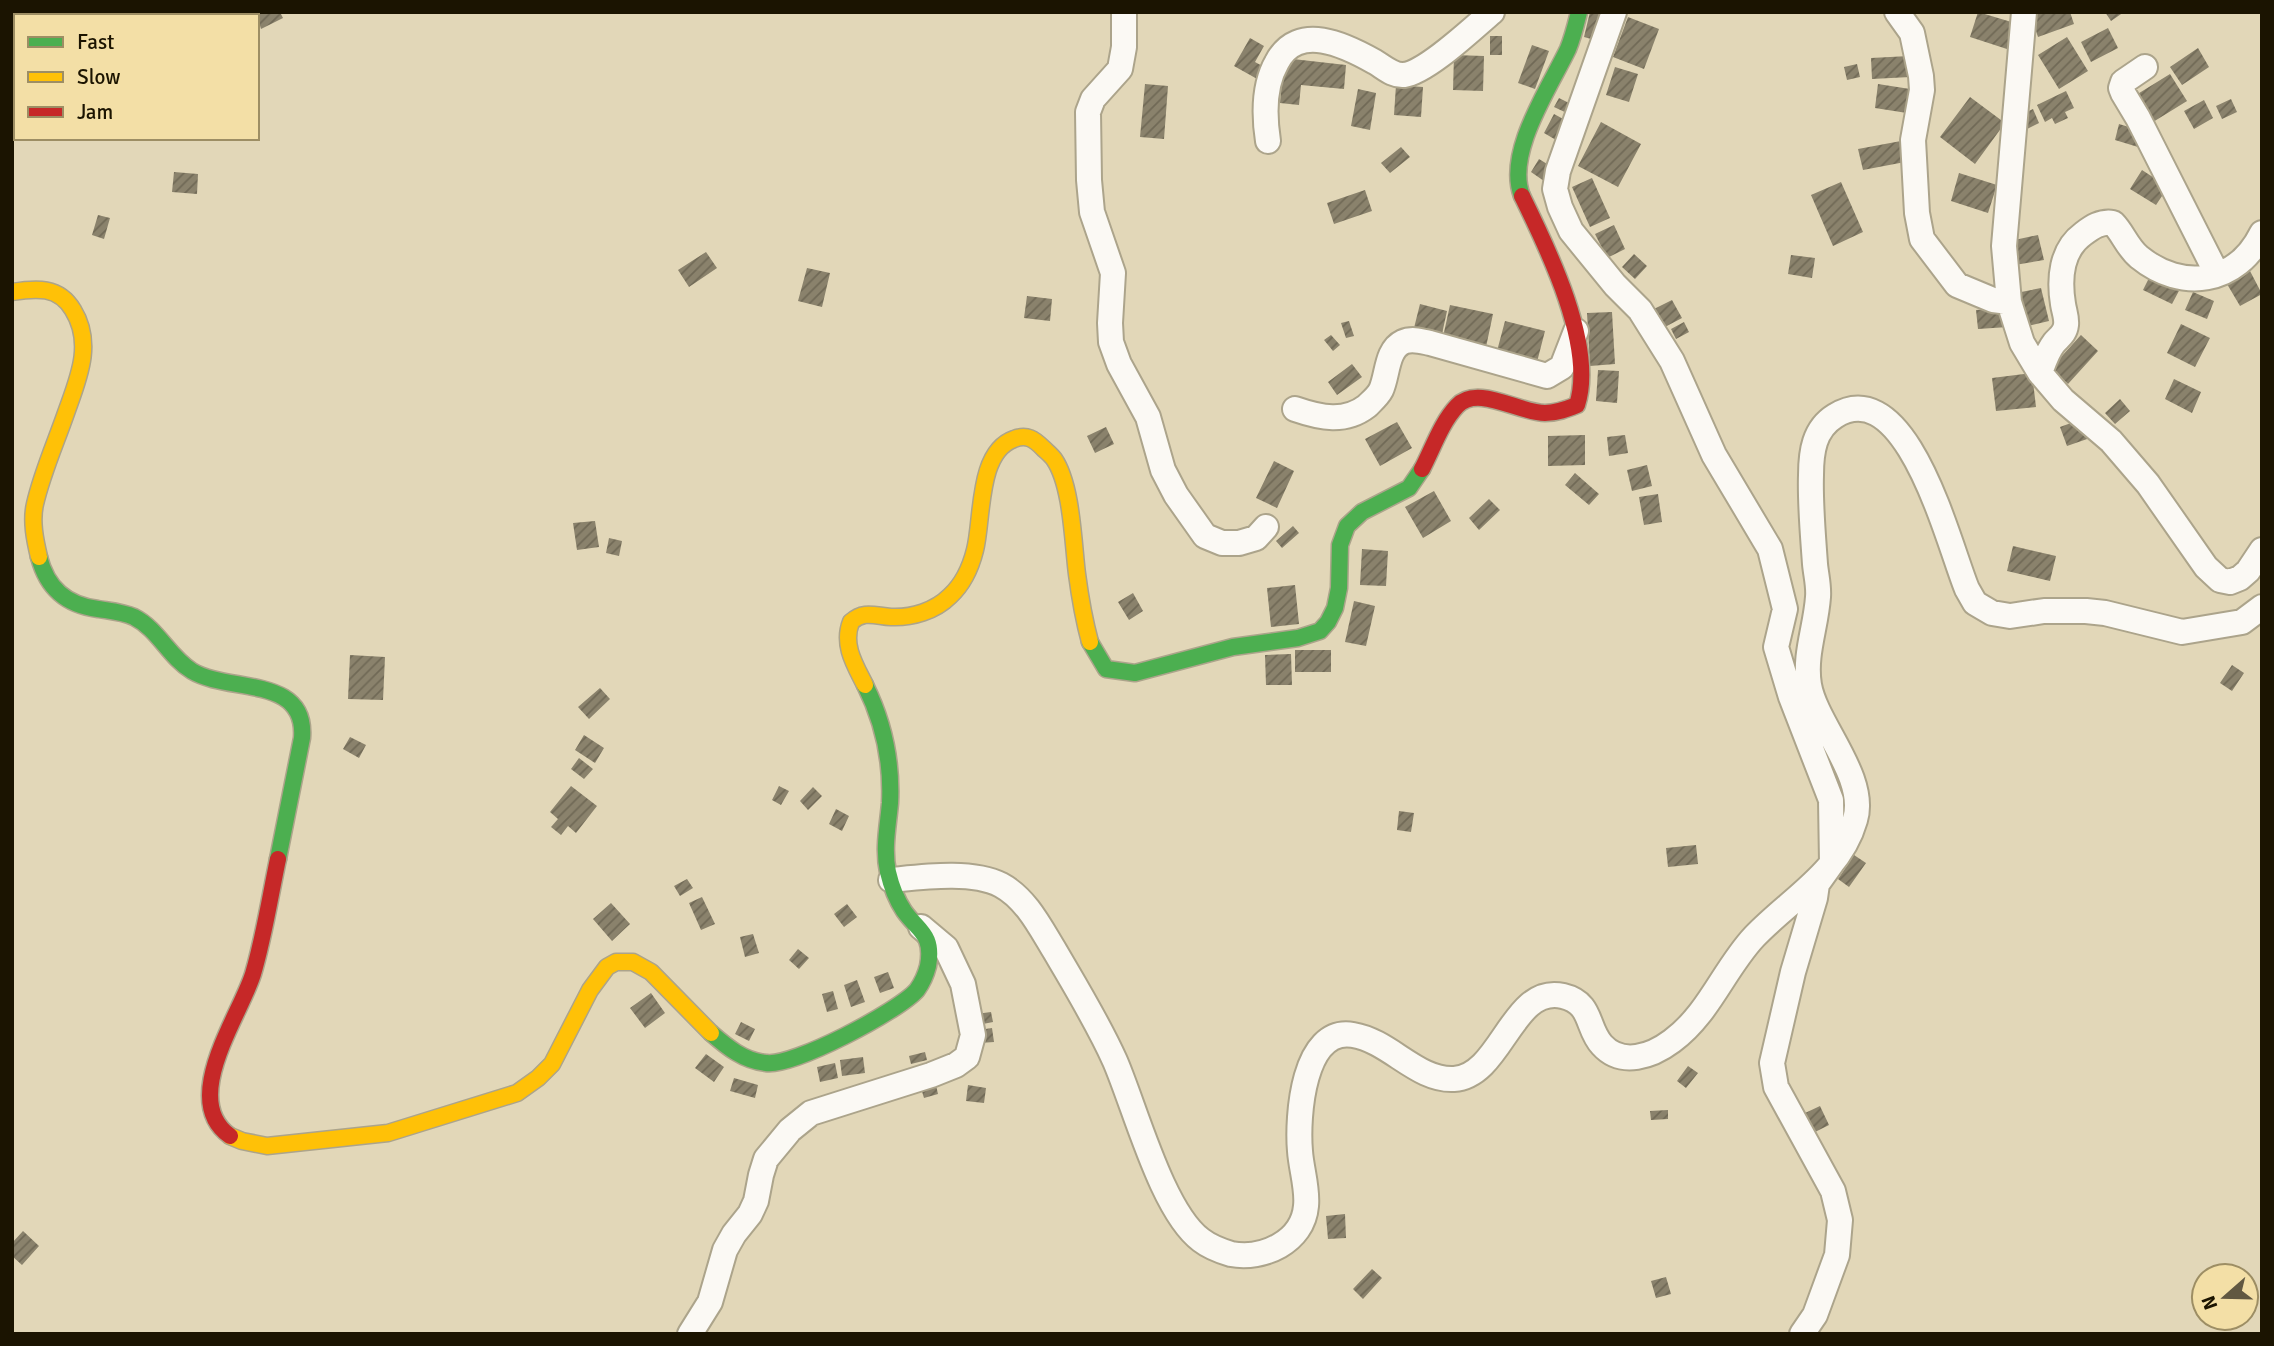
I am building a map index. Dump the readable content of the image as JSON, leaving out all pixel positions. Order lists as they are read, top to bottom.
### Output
{
  "legend": ["Fast", "Slow", "Jam"],
  "north": "left"
}
